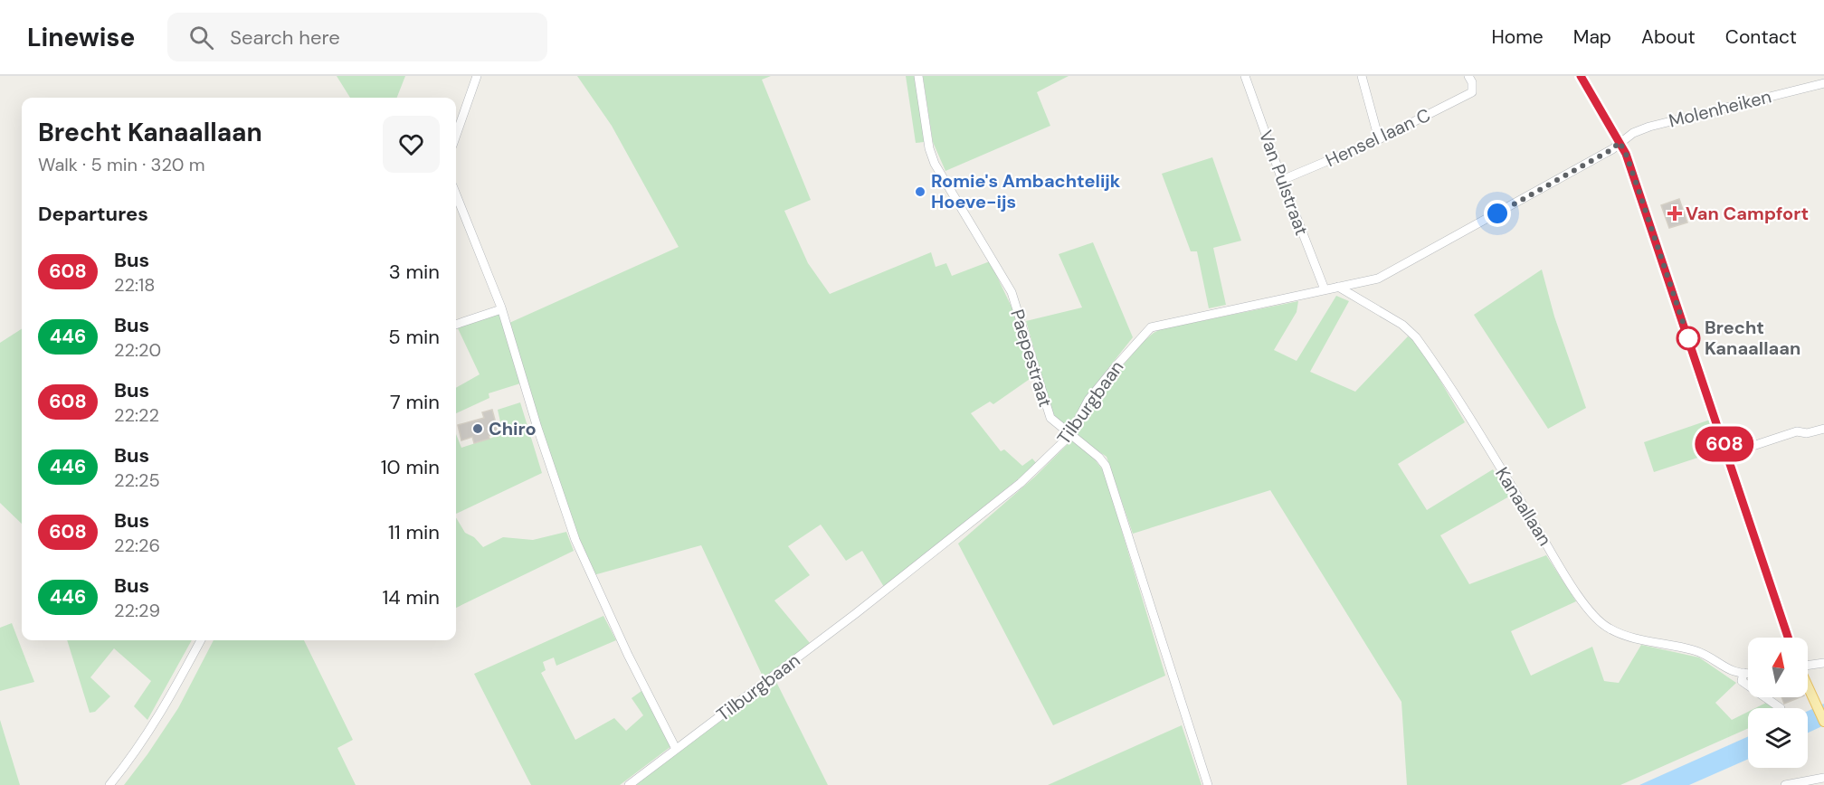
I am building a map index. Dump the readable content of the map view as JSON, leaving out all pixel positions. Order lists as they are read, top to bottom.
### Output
{
  "streets": {
    "street": [
      "Molenheiken",
      "Hensel laan C",
      "Van Pulstraat",
      "Paepestraat",
      "Tilburgbaan",
      "Kanaallaan"
    ]
  },
  "crossings": [
    ["Molenheiken", "Tilburgbaan"],
    ["Hensel laan C", "Van Pulstraat"],
    ["Van Pulstraat", "Tilburgbaan"],
    ["Paepestraat", "Tilburgbaan"],
    ["Tilburgbaan", "Kanaallaan"]
  ],
  "places": {
    "other": ["Romie's Ambachtelijk Hoeve-ijs", "Brecht Kanaallaan", "Chiro"],
    "health": ["Van Campfort"]
  },
  "lines": ["bus line 608"],
  "north": "top",
  "page": {
    "header": "Linewise",
    "search": "Search here",
    "nav": [
      "Home",
      "Map",
      "About",
      "Contact"
    ],
    "on_map": "608",
    "heading": [
      ["Brecht Kanaallaan", "Walk · 5 min · 320 m"],
      "Departures"
    ],
    "list": [
      {
        "mark": "608",
        "name": "Bus",
        "note": "22:18",
        "value": "3 min"
      },
      {
        "mark": "446",
        "name": "Bus",
        "note": "22:20",
        "value": "5 min"
      },
      {
        "mark": "608",
        "name": "Bus",
        "note": "22:22",
        "value": "7 min"
      },
      {
        "mark": "446",
        "name": "Bus",
        "note": "22:25",
        "value": "10 min"
      },
      {
        "mark": "608",
        "name": "Bus",
        "note": "22:26",
        "value": "11 min"
      },
      {
        "mark": "446",
        "name": "Bus",
        "note": "22:29",
        "value": "14 min"
      }
    ]
  }
}
